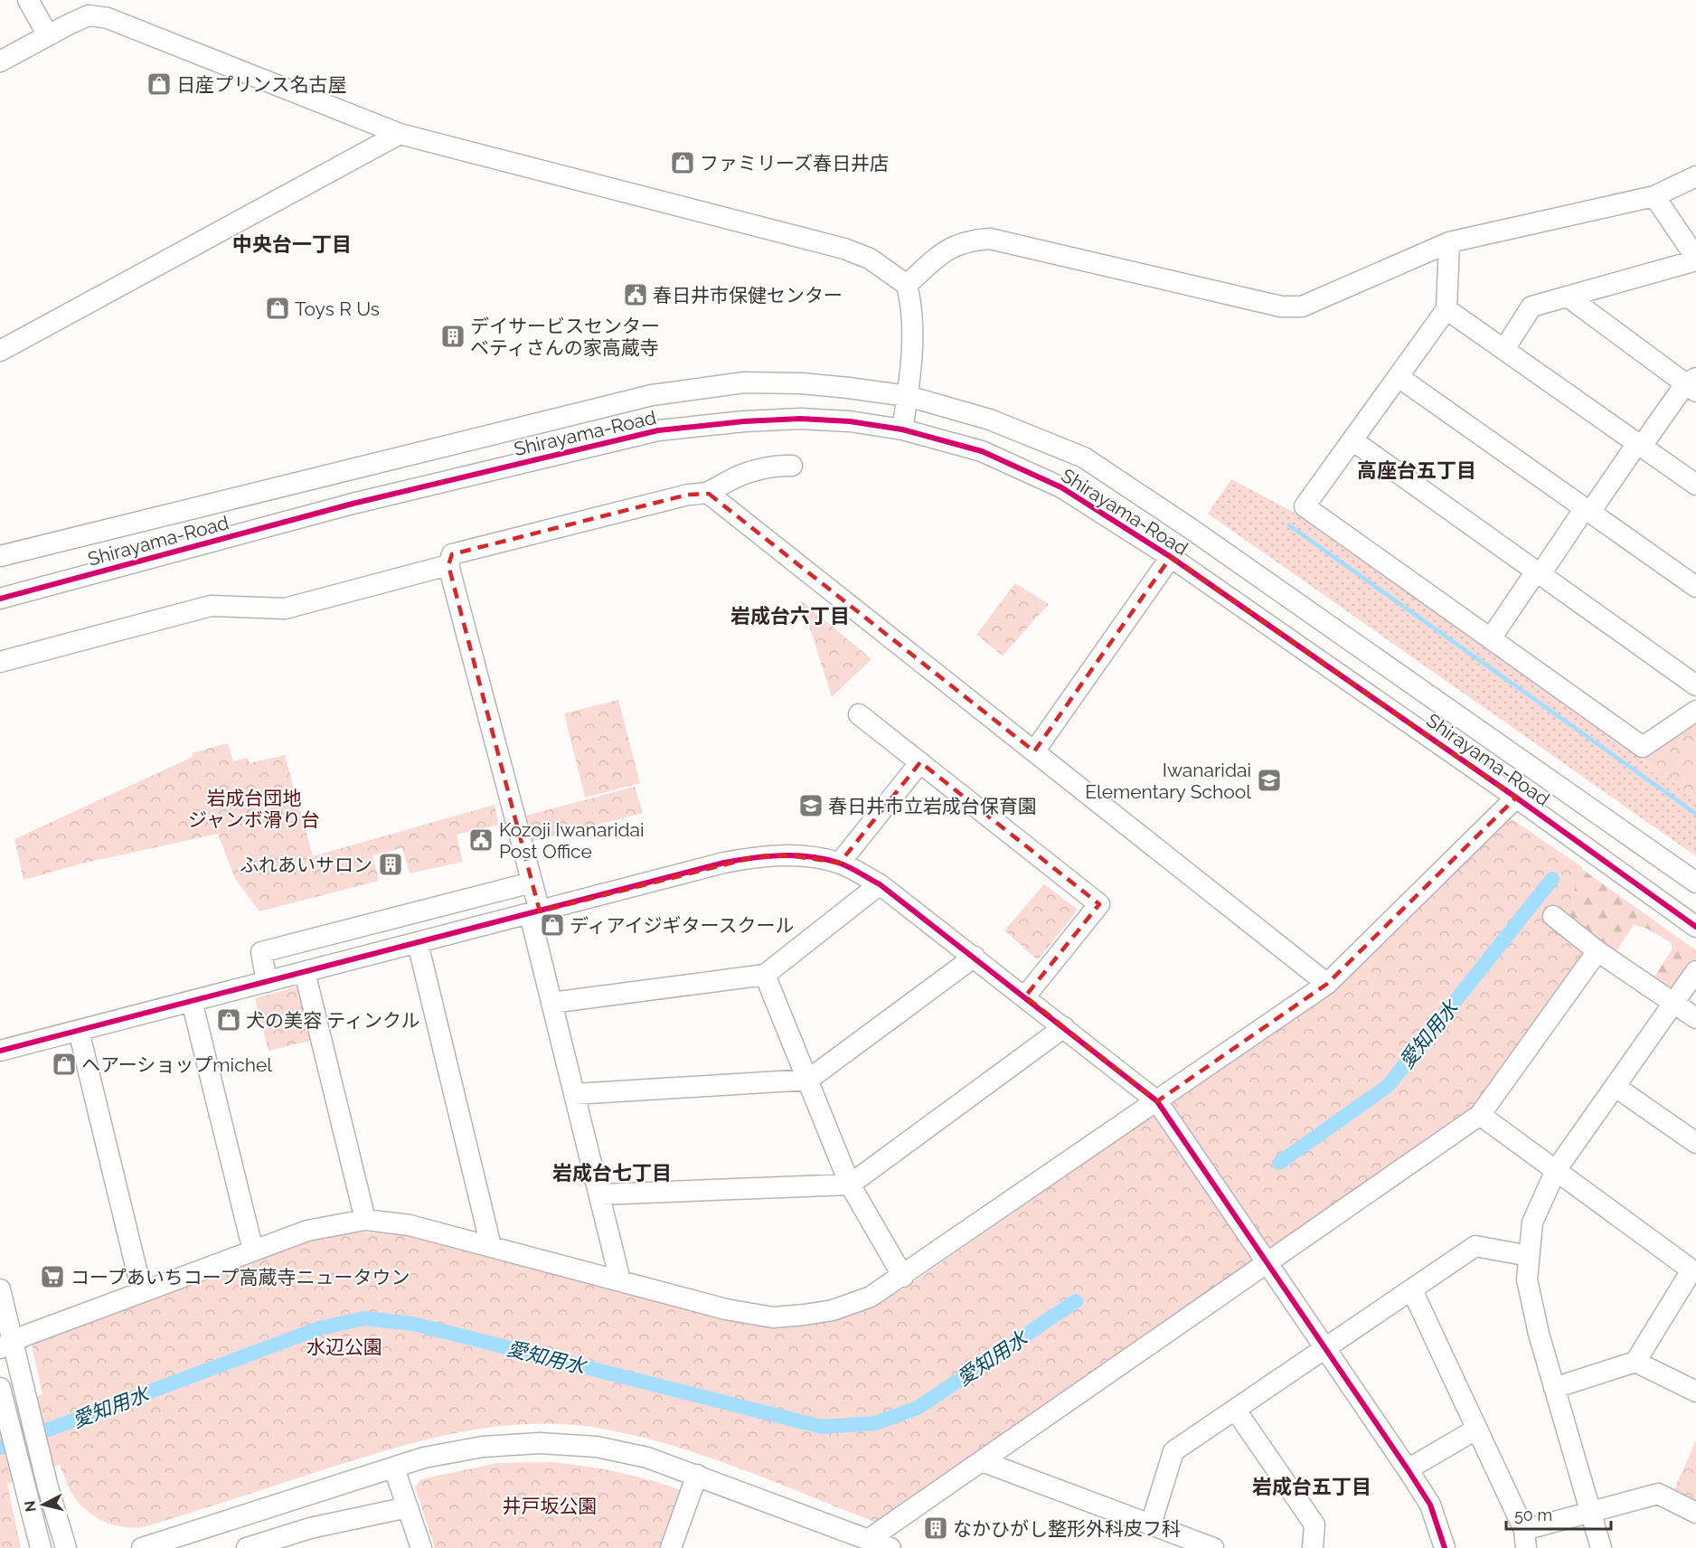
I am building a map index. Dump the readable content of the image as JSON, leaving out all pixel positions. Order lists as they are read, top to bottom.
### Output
{
  "streets": {
    "street": ["Shirayama-Road"]
  },
  "districts": [
    "中央台一丁目",
    "高座台五丁目",
    "岩成台六丁目",
    "岩成台七丁目",
    "岩成台五丁目"
  ],
  "water": ["愛知用水"],
  "parks": ["岩成台団地 ジャンボ滑り台", "水辺公園", "井戸坂公園"],
  "places": {
    "shop": [
      "日産プリンス名古屋",
      "ファミリーズ春日井店",
      "Toys R Us",
      "ディアイジギタースクール",
      "犬の美容 ティンクル",
      "ヘアーショップmichel"
    ],
    "public building": ["春日井市保健センター", "Kozoji Iwanaridai Post Office"],
    "building": ["デイサービスセンター ベティさんの家高蔵寺", "ふれあいサロン", "なかひがし整形外科皮フ科"],
    "school or university": ["Iwanaridai Elementary School", "春日井市立岩成台保育園"],
    "supermarket": ["コープあいちコープ高蔵寺ニュータウン"]
  },
  "scale_bar": "50 m",
  "north": "left"
}
